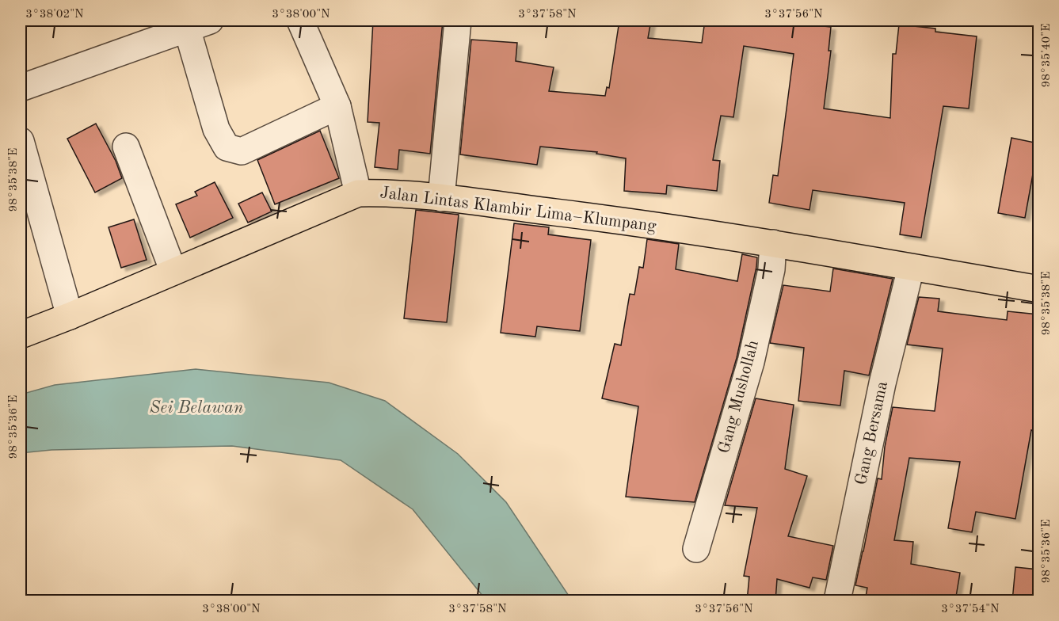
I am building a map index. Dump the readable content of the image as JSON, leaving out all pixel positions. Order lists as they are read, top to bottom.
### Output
{
  "streets": {
    "main road": ["Jalan Lintas Klambir Lima–Klumpang"],
    "street": ["Gang Mushollah", "Gang Bersama"]
  },
  "crossings": [
    ["Jalan Lintas Klambir Lima–Klumpang", "Gang Mushollah"],
    ["Jalan Lintas Klambir Lima–Klumpang", "Gang Bersama"]
  ],
  "water": ["Sei Belawan"],
  "coordinates": [
    "3°38'02\"N",
    "3°38'00\"N",
    "3°37'58\"N",
    "3°37'56\"N",
    "98°35'40\"E",
    "98°35'38\"E",
    "98°35'36\"E",
    "3°37'54\"N"
  ]
}
